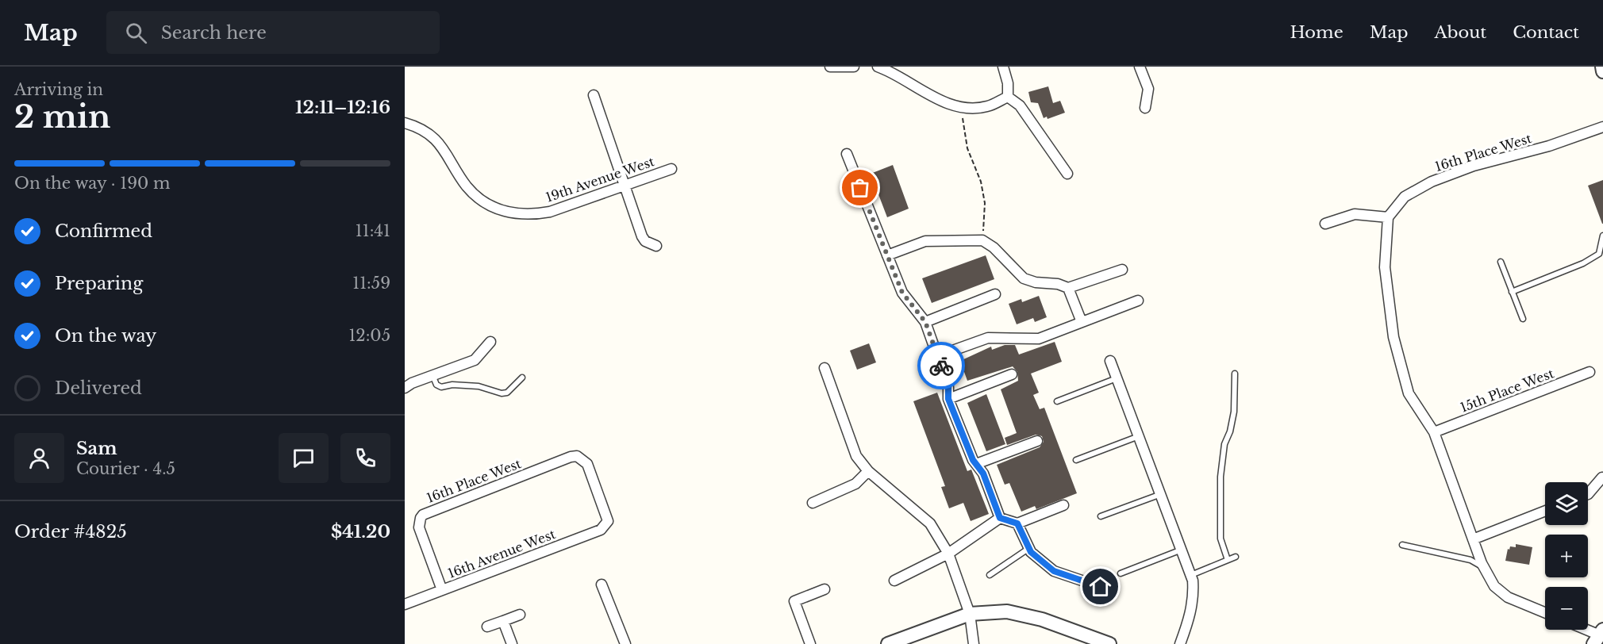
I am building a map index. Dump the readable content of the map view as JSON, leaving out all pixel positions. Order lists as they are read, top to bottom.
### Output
{
  "streets": {
    "street": [
      "16th Place West",
      "19th Avenue West",
      "15th Place West",
      "16th Avenue West"
    ]
  },
  "crossings": [
    ["16th Place West", "16th Avenue West"]
  ],
  "page": {
    "header": "Map",
    "search": "Search here",
    "nav": [
      "Home",
      "Map",
      "About",
      "Contact"
    ],
    "heading": ["2 min", "Arriving in", "12:11–12:16"],
    "panel": [
      "Sam",
      "Courier · 4.5",
      "Order #4825",
      "$41.20"
    ],
    "bar": "On the way · 190 m",
    "list": [
      ["Confirmed", "11:41"],
      ["Preparing", "11:59"],
      ["On the way", "12:05"],
      "Delivered"
    ],
    "map_buttons": ["+", "−"]
  }
}
